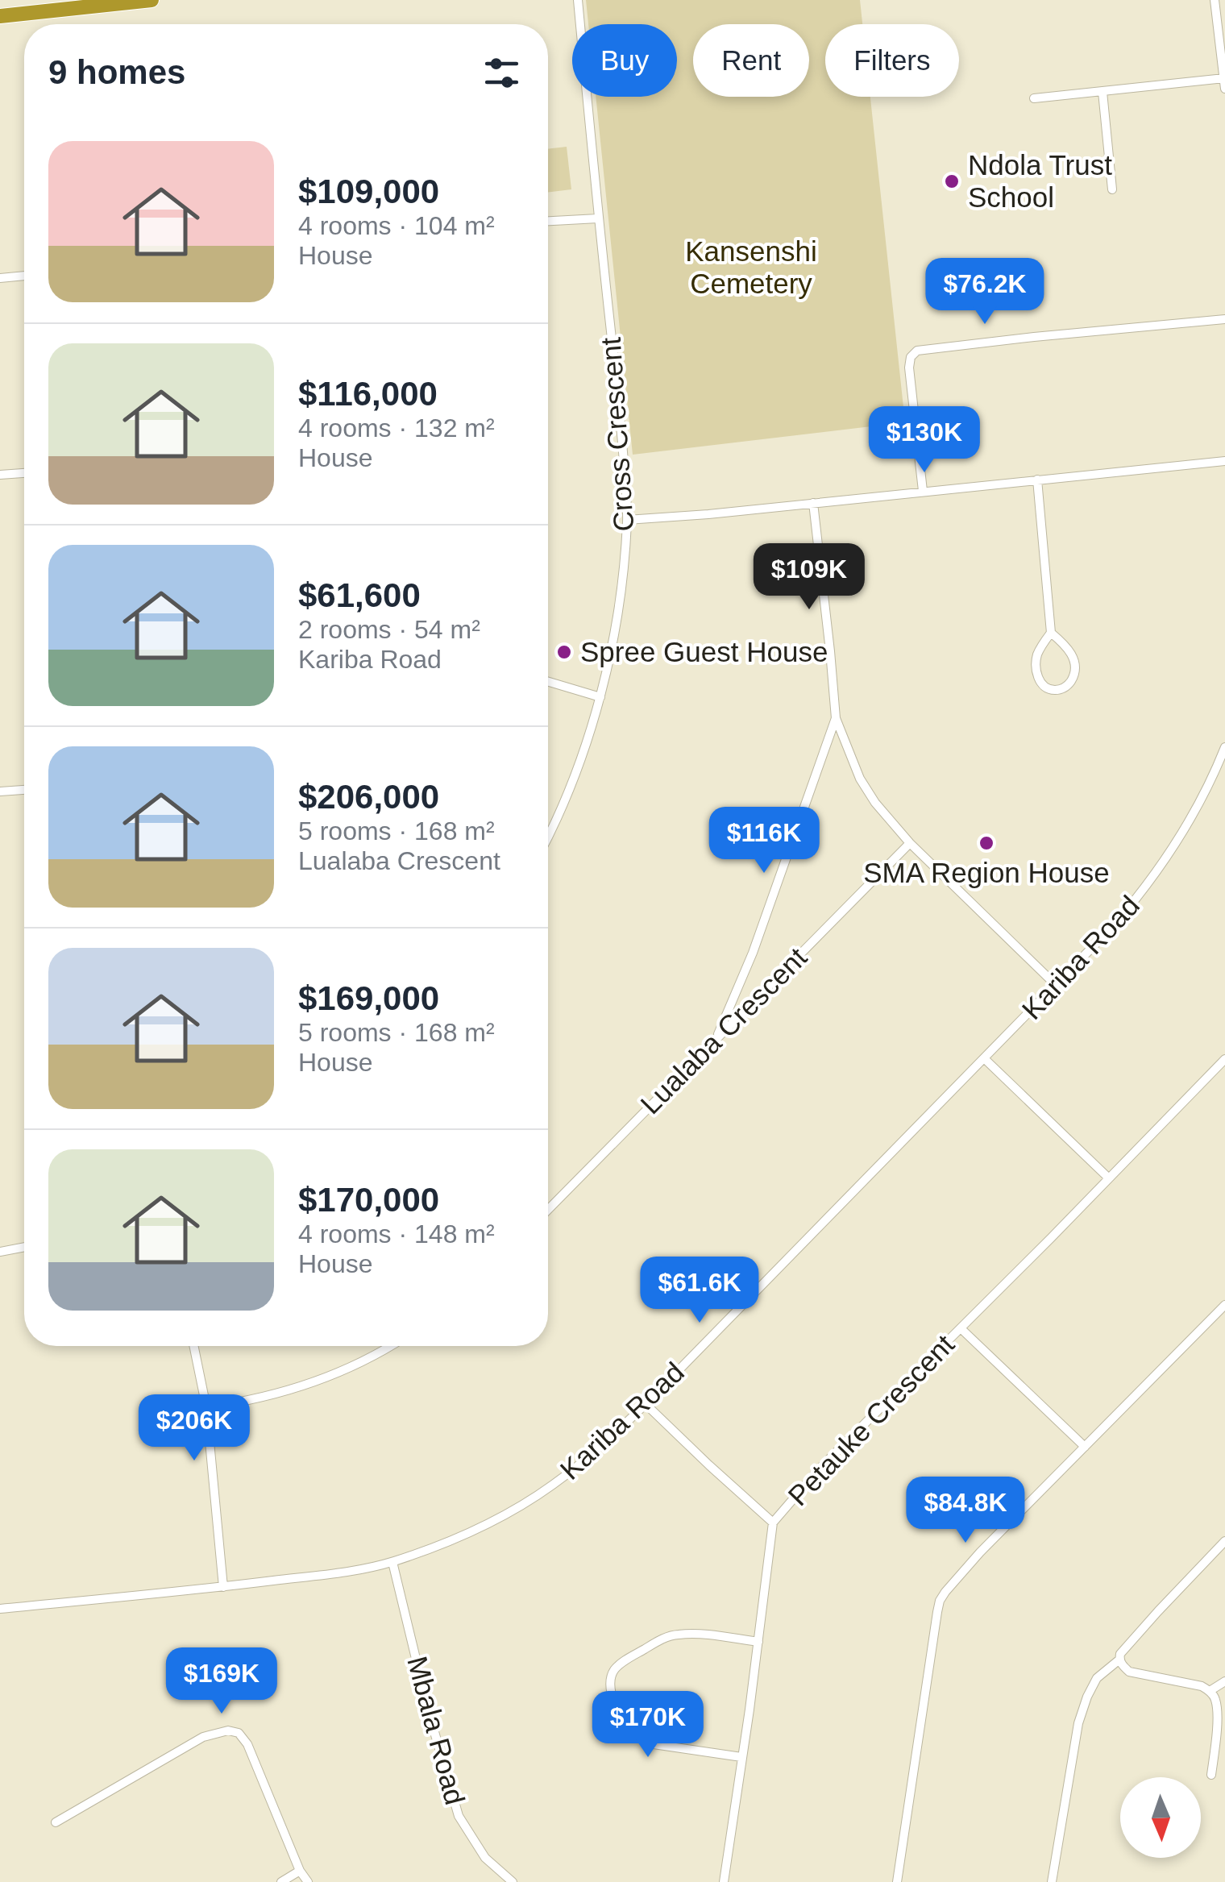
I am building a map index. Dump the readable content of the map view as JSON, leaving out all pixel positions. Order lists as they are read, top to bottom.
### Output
{
  "streets": {
    "street": [
      "Cross Crescent",
      "Kariba Road",
      "Lualaba Crescent",
      "Petauke Crescent",
      "Mbala Road"
    ]
  },
  "crossings": [
    ["Kariba Road", "Mbala Road"]
  ],
  "parks": ["Kansenshi Cemetery"],
  "places": ["Ndola Trust School", "Spree Guest House", "SMA Region House"],
  "north": "bottom",
  "page": {
    "chip": ["Buy", "Rent", "Filters"],
    "heading": "9 homes",
    "list": [
      {
        "name": "$109,000",
        "note": "4 rooms · 104 m² · House"
      },
      {
        "name": "$116,000",
        "note": "4 rooms · 132 m² · House"
      },
      {
        "name": "$61,600",
        "note": "2 rooms · 54 m² · Kariba Road"
      },
      {
        "name": "$206,000",
        "note": "5 rooms · 168 m² · Lualaba Crescent"
      },
      {
        "name": "$169,000",
        "note": "5 rooms · 168 m² · House"
      },
      {
        "name": "$170,000",
        "note": "4 rooms · 148 m² · House"
      }
    ],
    "price": [
      "$76.2K",
      "$130K",
      "$109K",
      "$116K",
      "$61.6K",
      "$206K",
      "$84.8K",
      "$169K",
      "$170K"
    ]
  }
}
